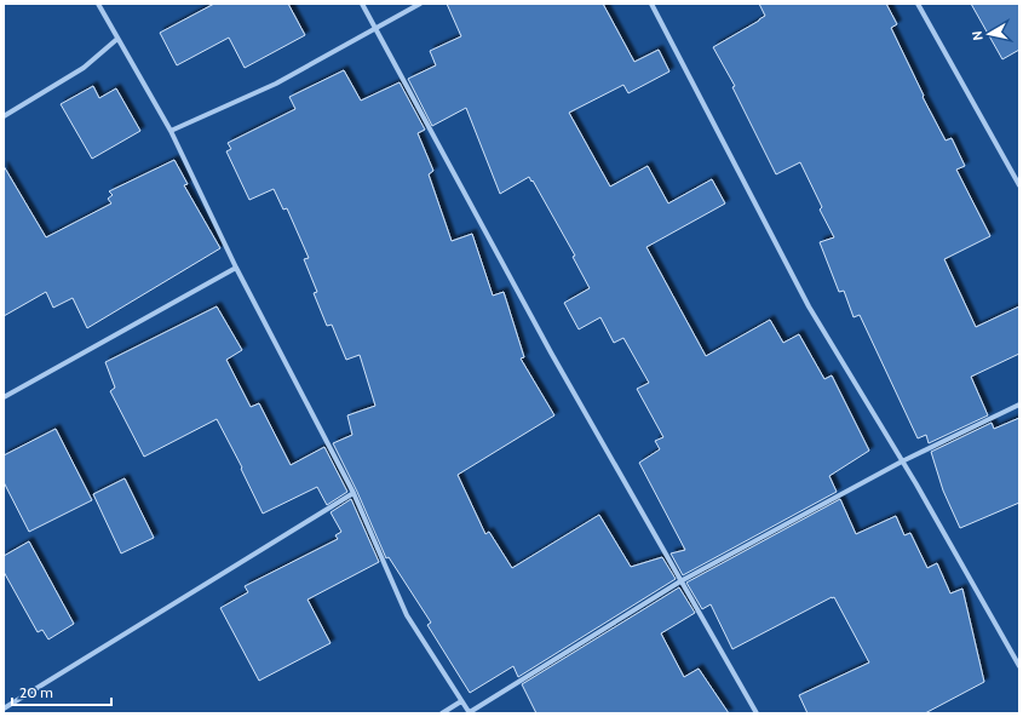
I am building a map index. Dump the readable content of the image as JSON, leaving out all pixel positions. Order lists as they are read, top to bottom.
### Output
{
  "scale_bar": "20 m",
  "north": "left"
}
